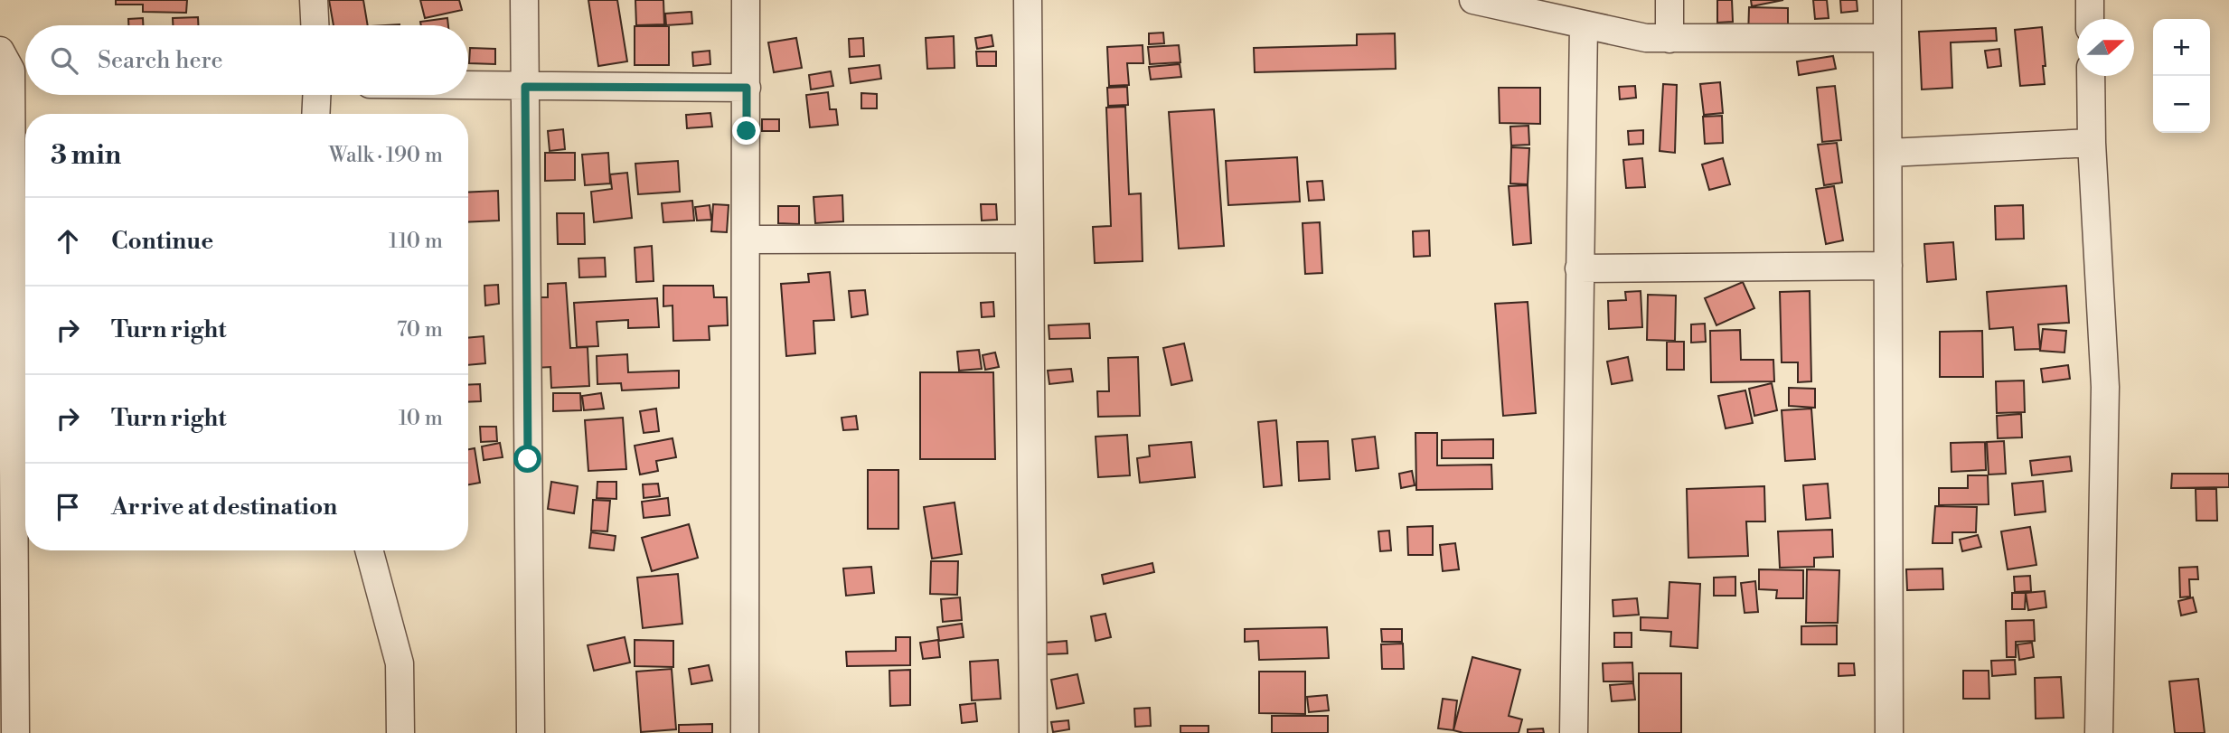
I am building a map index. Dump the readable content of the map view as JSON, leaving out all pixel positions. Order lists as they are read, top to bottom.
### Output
{
  "north": "right",
  "page": {
    "map_buttons": ["+", "−"],
    "search": "Search here",
    "heading": ["3 min", "Walk · 190 m"],
    "list": [
      ["Continue", "110 m"],
      ["Turn right", "70 m"],
      ["Turn right", "10 m"],
      "Arrive at destination"
    ]
  }
}
